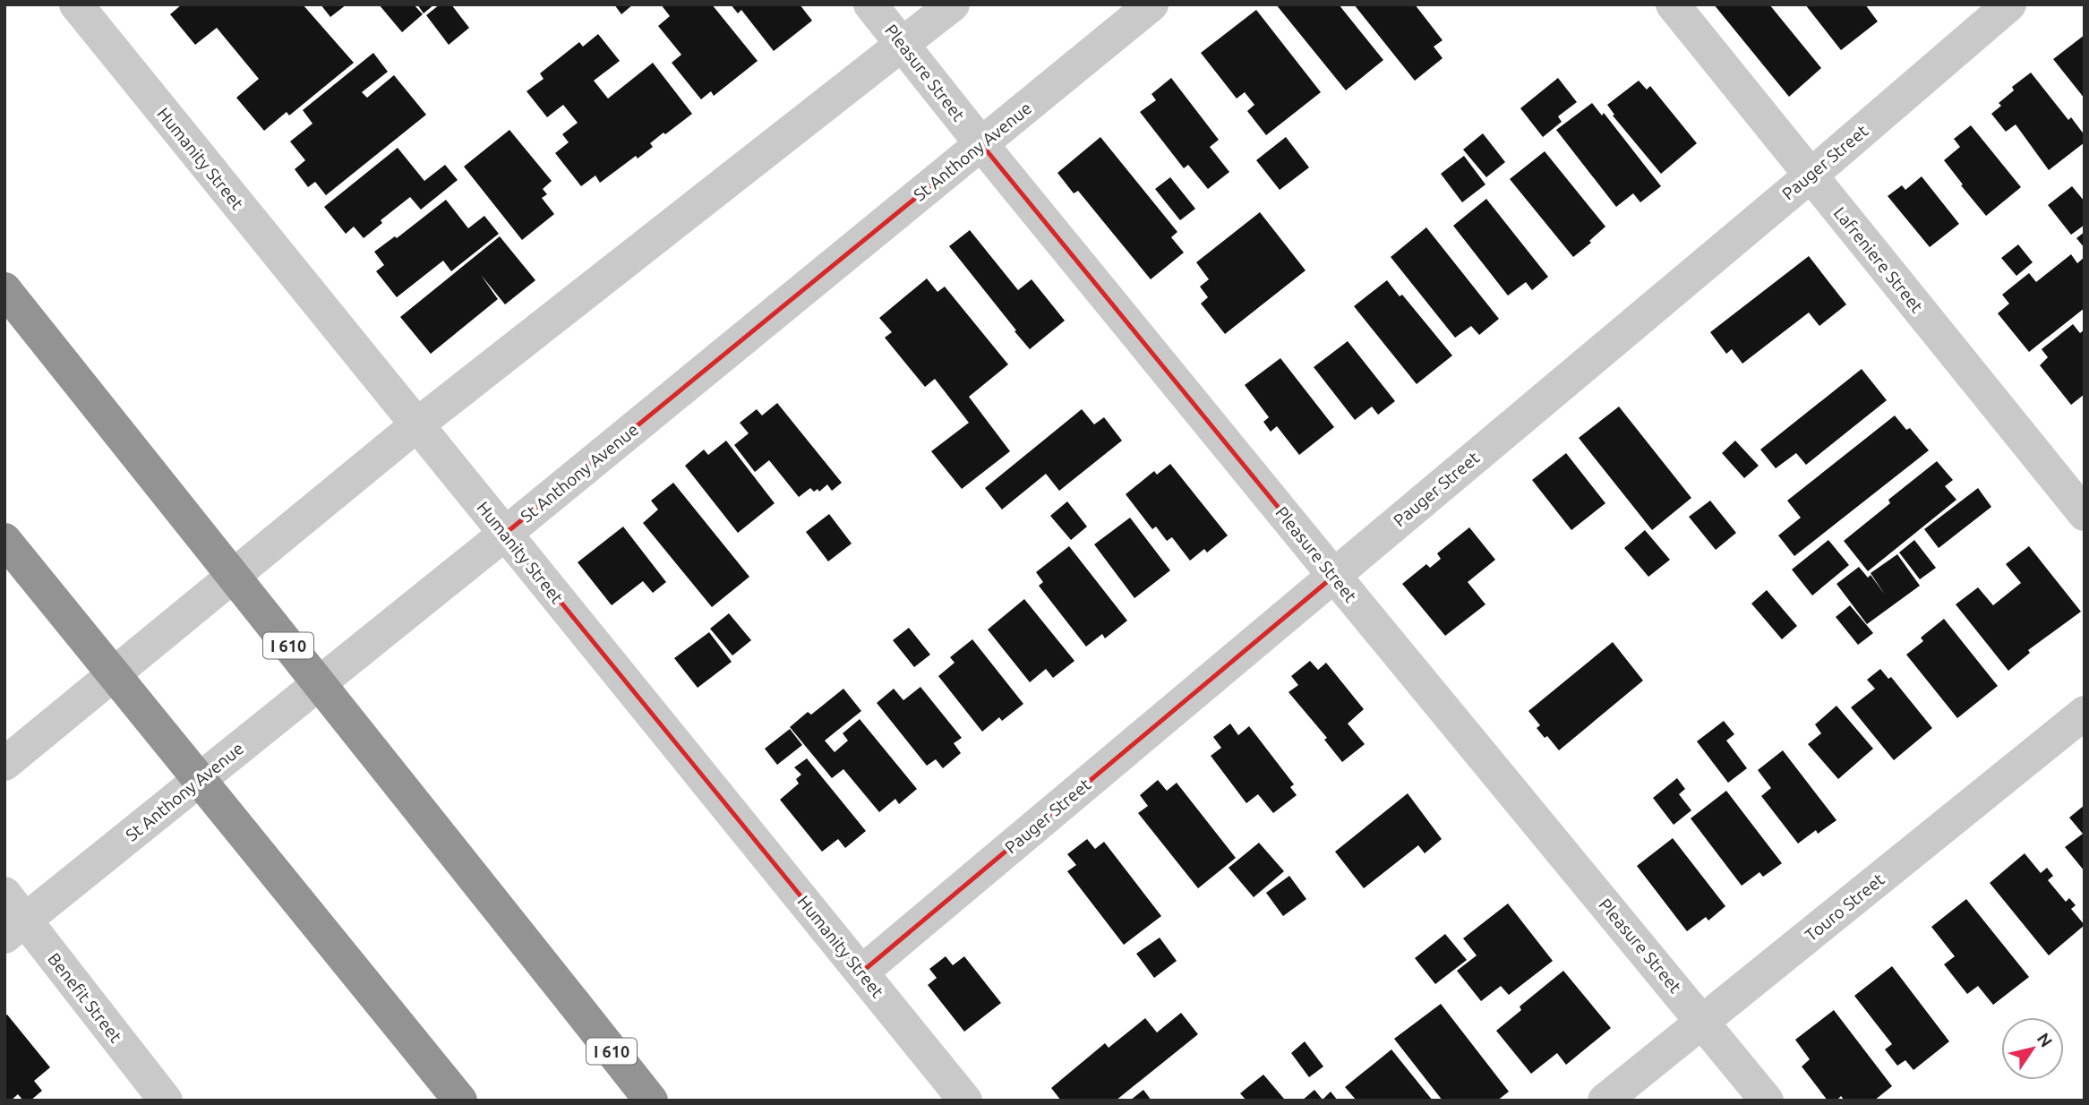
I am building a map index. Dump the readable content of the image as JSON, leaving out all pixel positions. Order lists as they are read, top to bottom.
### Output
{
  "streets": {
    "highway": ["I 610"],
    "street": [
      "Pleasure Street",
      "St Anthony Avenue",
      "Humanity Street",
      "Pauger Street",
      "Lafreniere Street",
      "Touro Street",
      "Benefit Street"
    ]
  },
  "crossings": [
    ["Pleasure Street", "St Anthony Avenue"],
    ["Pleasure Street", "Pauger Street"],
    ["Pleasure Street", "Touro Street"],
    ["St Anthony Avenue", "Humanity Street"],
    ["St Anthony Avenue", "Benefit Street"],
    ["Humanity Street", "Pauger Street"],
    ["Pauger Street", "Lafreniere Street"]
  ],
  "north": "top right"
}
